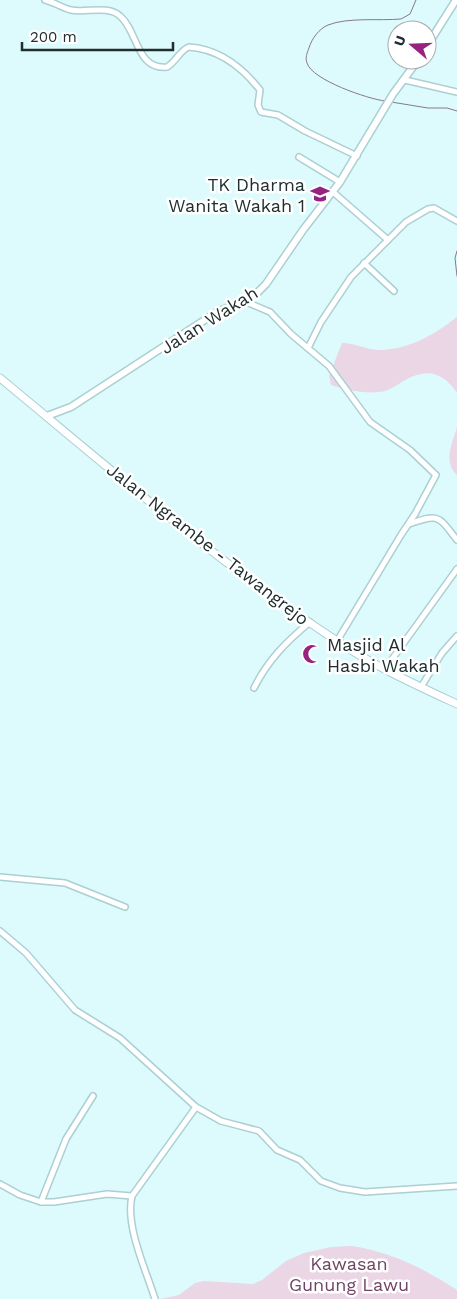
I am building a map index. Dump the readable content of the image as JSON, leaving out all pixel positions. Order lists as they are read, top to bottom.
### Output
{
  "streets": {
    "main road": ["Jalan Ngrambe - Tawangrejo"],
    "street": ["Jalan Wakah"]
  },
  "crossings": [
    ["Jalan Wakah", "Jalan Ngrambe - Tawangrejo"]
  ],
  "parks": ["Kawasan Gunung Lawu"],
  "places": {
    "school or university": ["TK Dharma Wanita Wakah 1"],
    "mosque": ["Masjid Al Hasbi Wakah"]
  },
  "scale_bar": "200 m",
  "north": "left"
}
